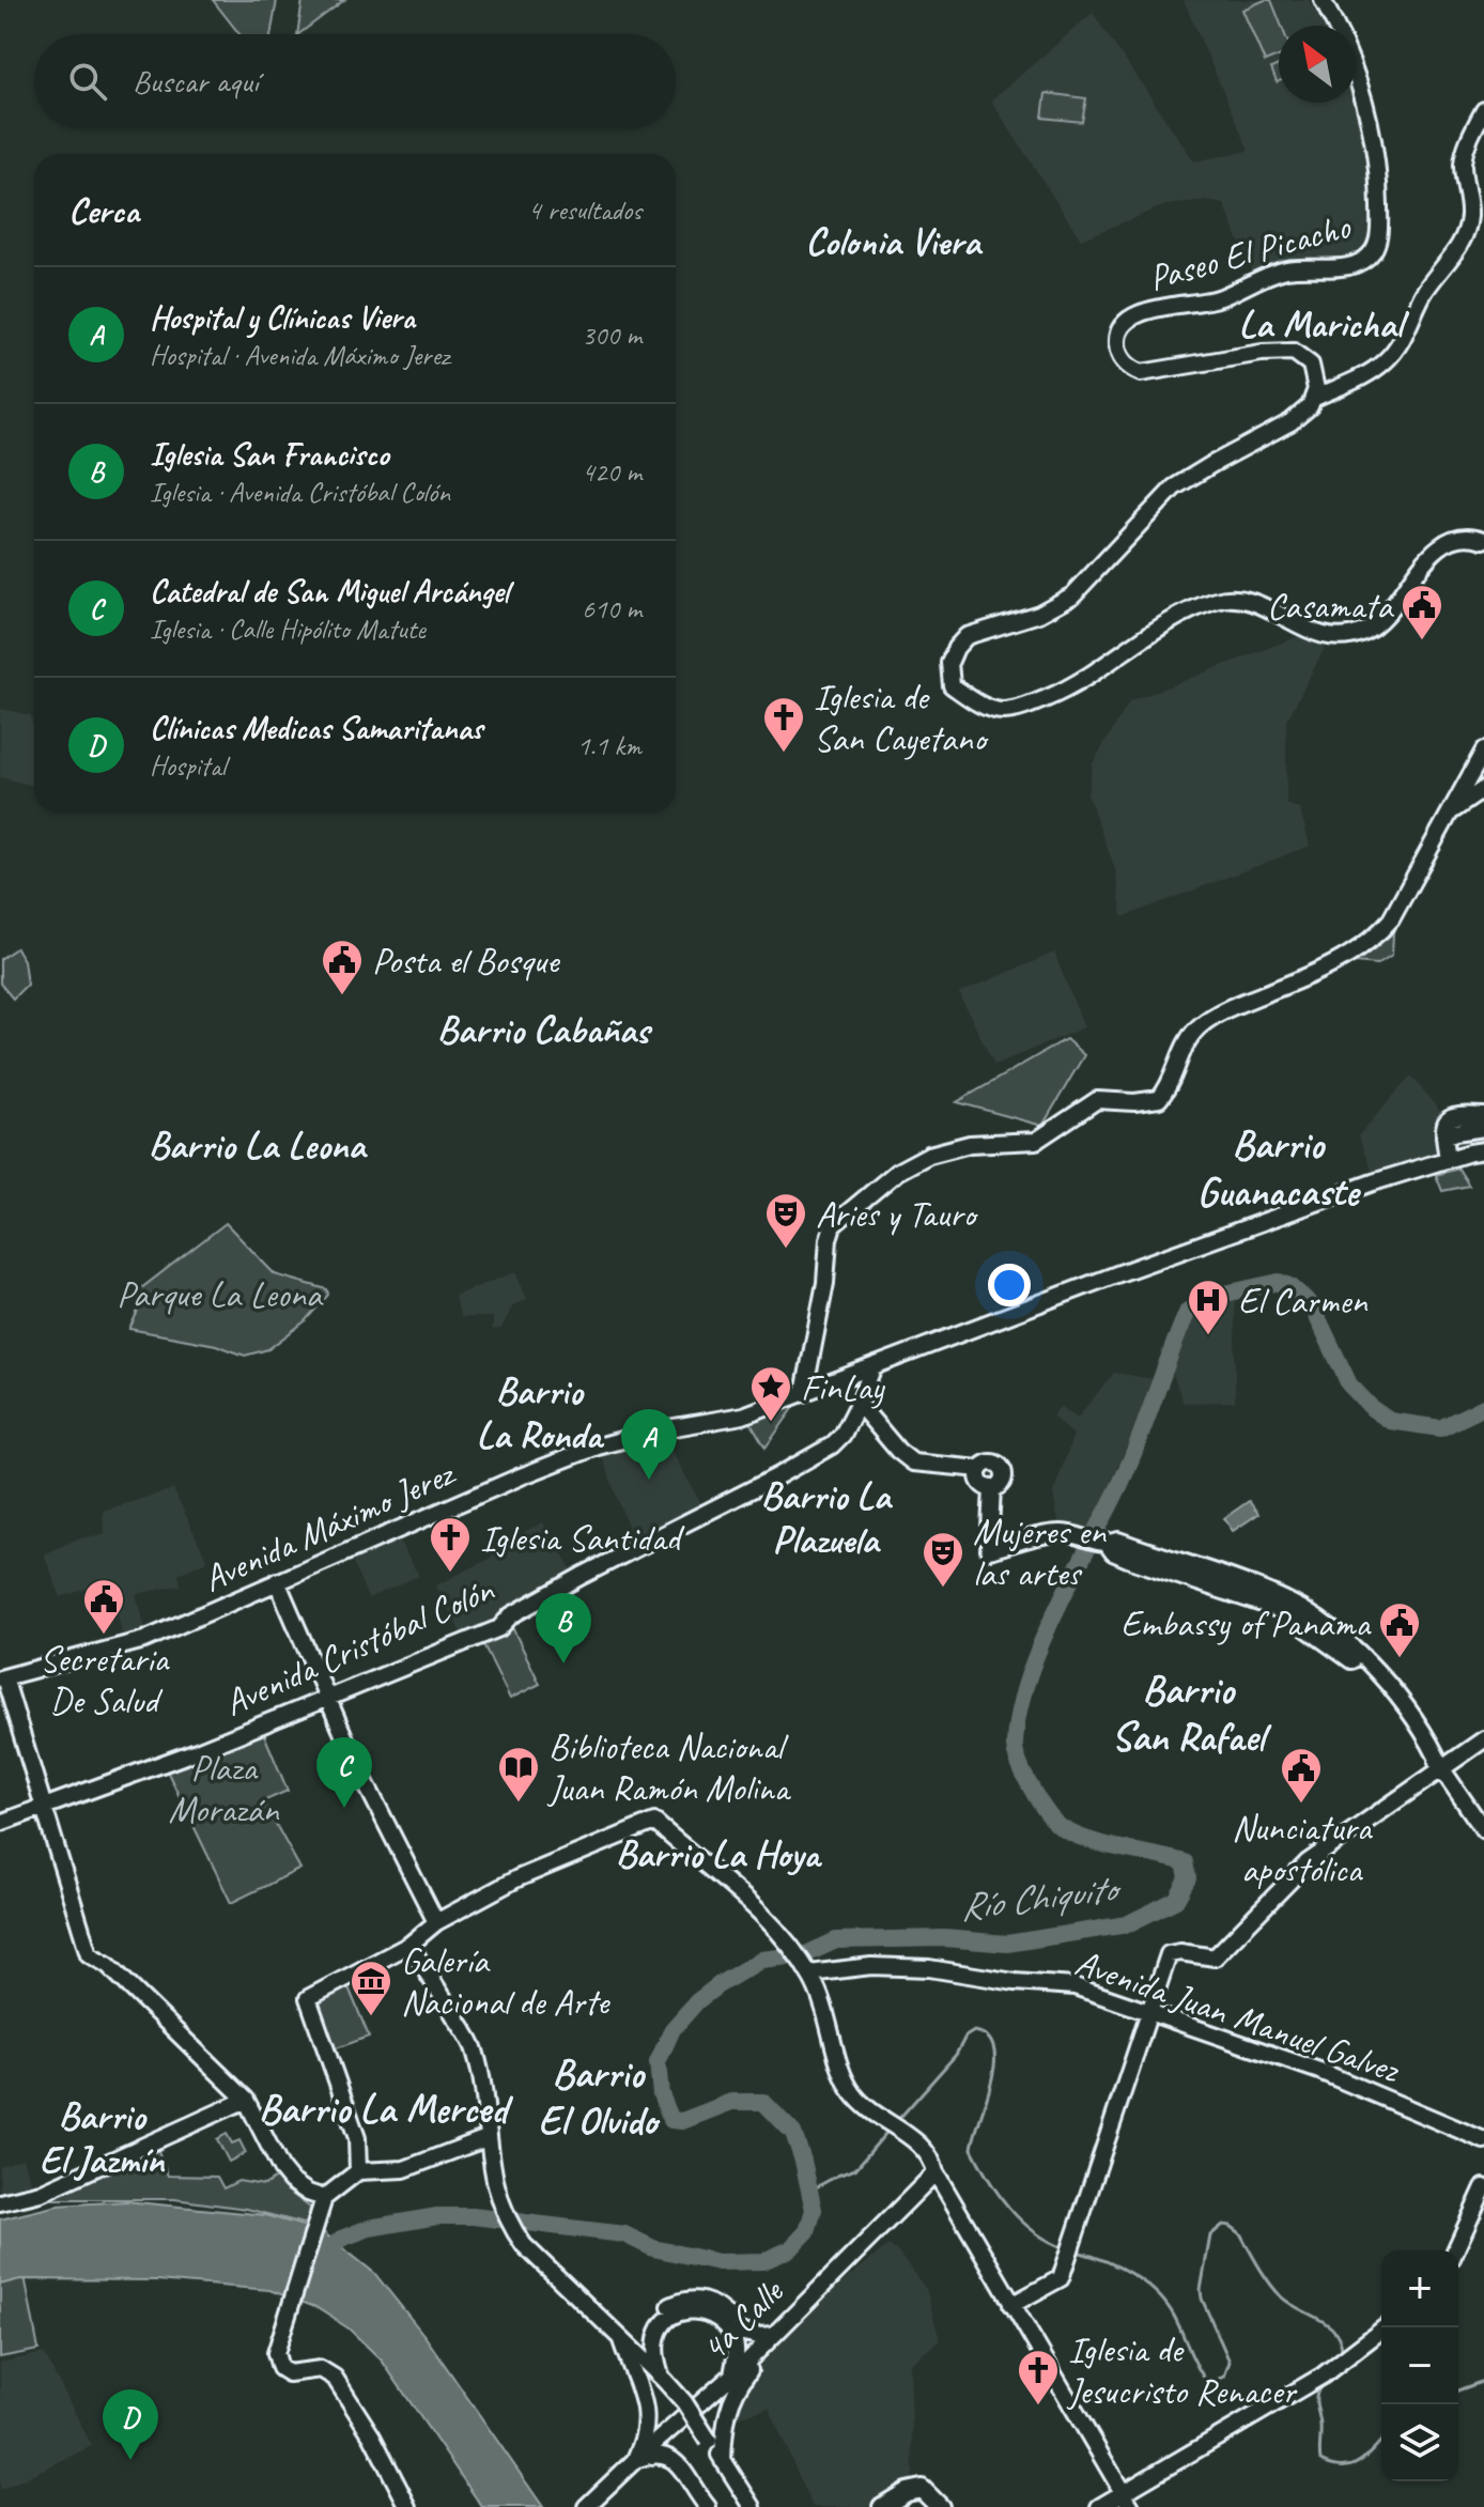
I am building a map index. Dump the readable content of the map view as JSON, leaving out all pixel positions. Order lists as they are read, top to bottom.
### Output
{
  "streets": {
    "street": [
      "Paseo El Picacho",
      "Avenida Máximo Jerez",
      "Avenida Cristóbal Colón",
      "Avenida Juan Manuel Galvez",
      "4a Calle"
    ]
  },
  "crossings": [
    ["Avenida Máximo Jerez", "Avenida Cristóbal Colón"]
  ],
  "districts": [
    "Colonia Viera",
    "La Marichal",
    "Barrio Cabañas",
    "Barrio La Leona",
    "Barrio Guanacaste",
    "Barrio La Ronda",
    "Barrio La Plazuela",
    "Barrio San Rafael",
    "Barrio La Hoya",
    "Barrio El Olvido",
    "Barrio La Merced",
    "Barrio El Jazmín"
  ],
  "water": ["Río Chiquito"],
  "parks": ["Parque La Leona", "Plaza Morazán"],
  "places": {
    "public building": [
      "Casamata",
      "Posta el Bosque",
      "Secretaria De Salud",
      "Embassy of Panama",
      "Nunciatura apostólica"
    ],
    "church": ["Iglesia de San Cayetano", "Iglesia Santidad", "Iglesia de Jesucristo Renacer"],
    "theatre": ["Aries y Tauro", "Mujeres en las artes"],
    "hospital": ["El Carmen"],
    "place": ["FinLay"],
    "library": ["Biblioteca Nacional Juan Ramón Molina"],
    "museum": ["Galería Nacional de Arte"]
  },
  "north": "top left",
  "page": {
    "search": "Buscar aquí",
    "heading": ["Cerca", "4 resultados"],
    "list": [
      {
        "mark": "A",
        "name": "Hospital y Clínicas Viera",
        "note": "Hospital · Avenida Máximo Jerez",
        "value": "300 m"
      },
      {
        "mark": "B",
        "name": "Iglesia San Francisco",
        "note": "Iglesia · Avenida Cristóbal Colón",
        "value": "420 m"
      },
      {
        "mark": "C",
        "name": "Catedral de San Miguel Arcángel",
        "note": "Iglesia · Calle Hipólito Matute",
        "value": "610 m"
      },
      {
        "mark": "D",
        "name": "Clínicas Medicas Samaritanas",
        "note": "Hospital",
        "value": "1.1 km"
      }
    ],
    "pins": [
      "A",
      "B",
      "C",
      "D"
    ],
    "map_buttons": ["+", "−"]
  }
}
